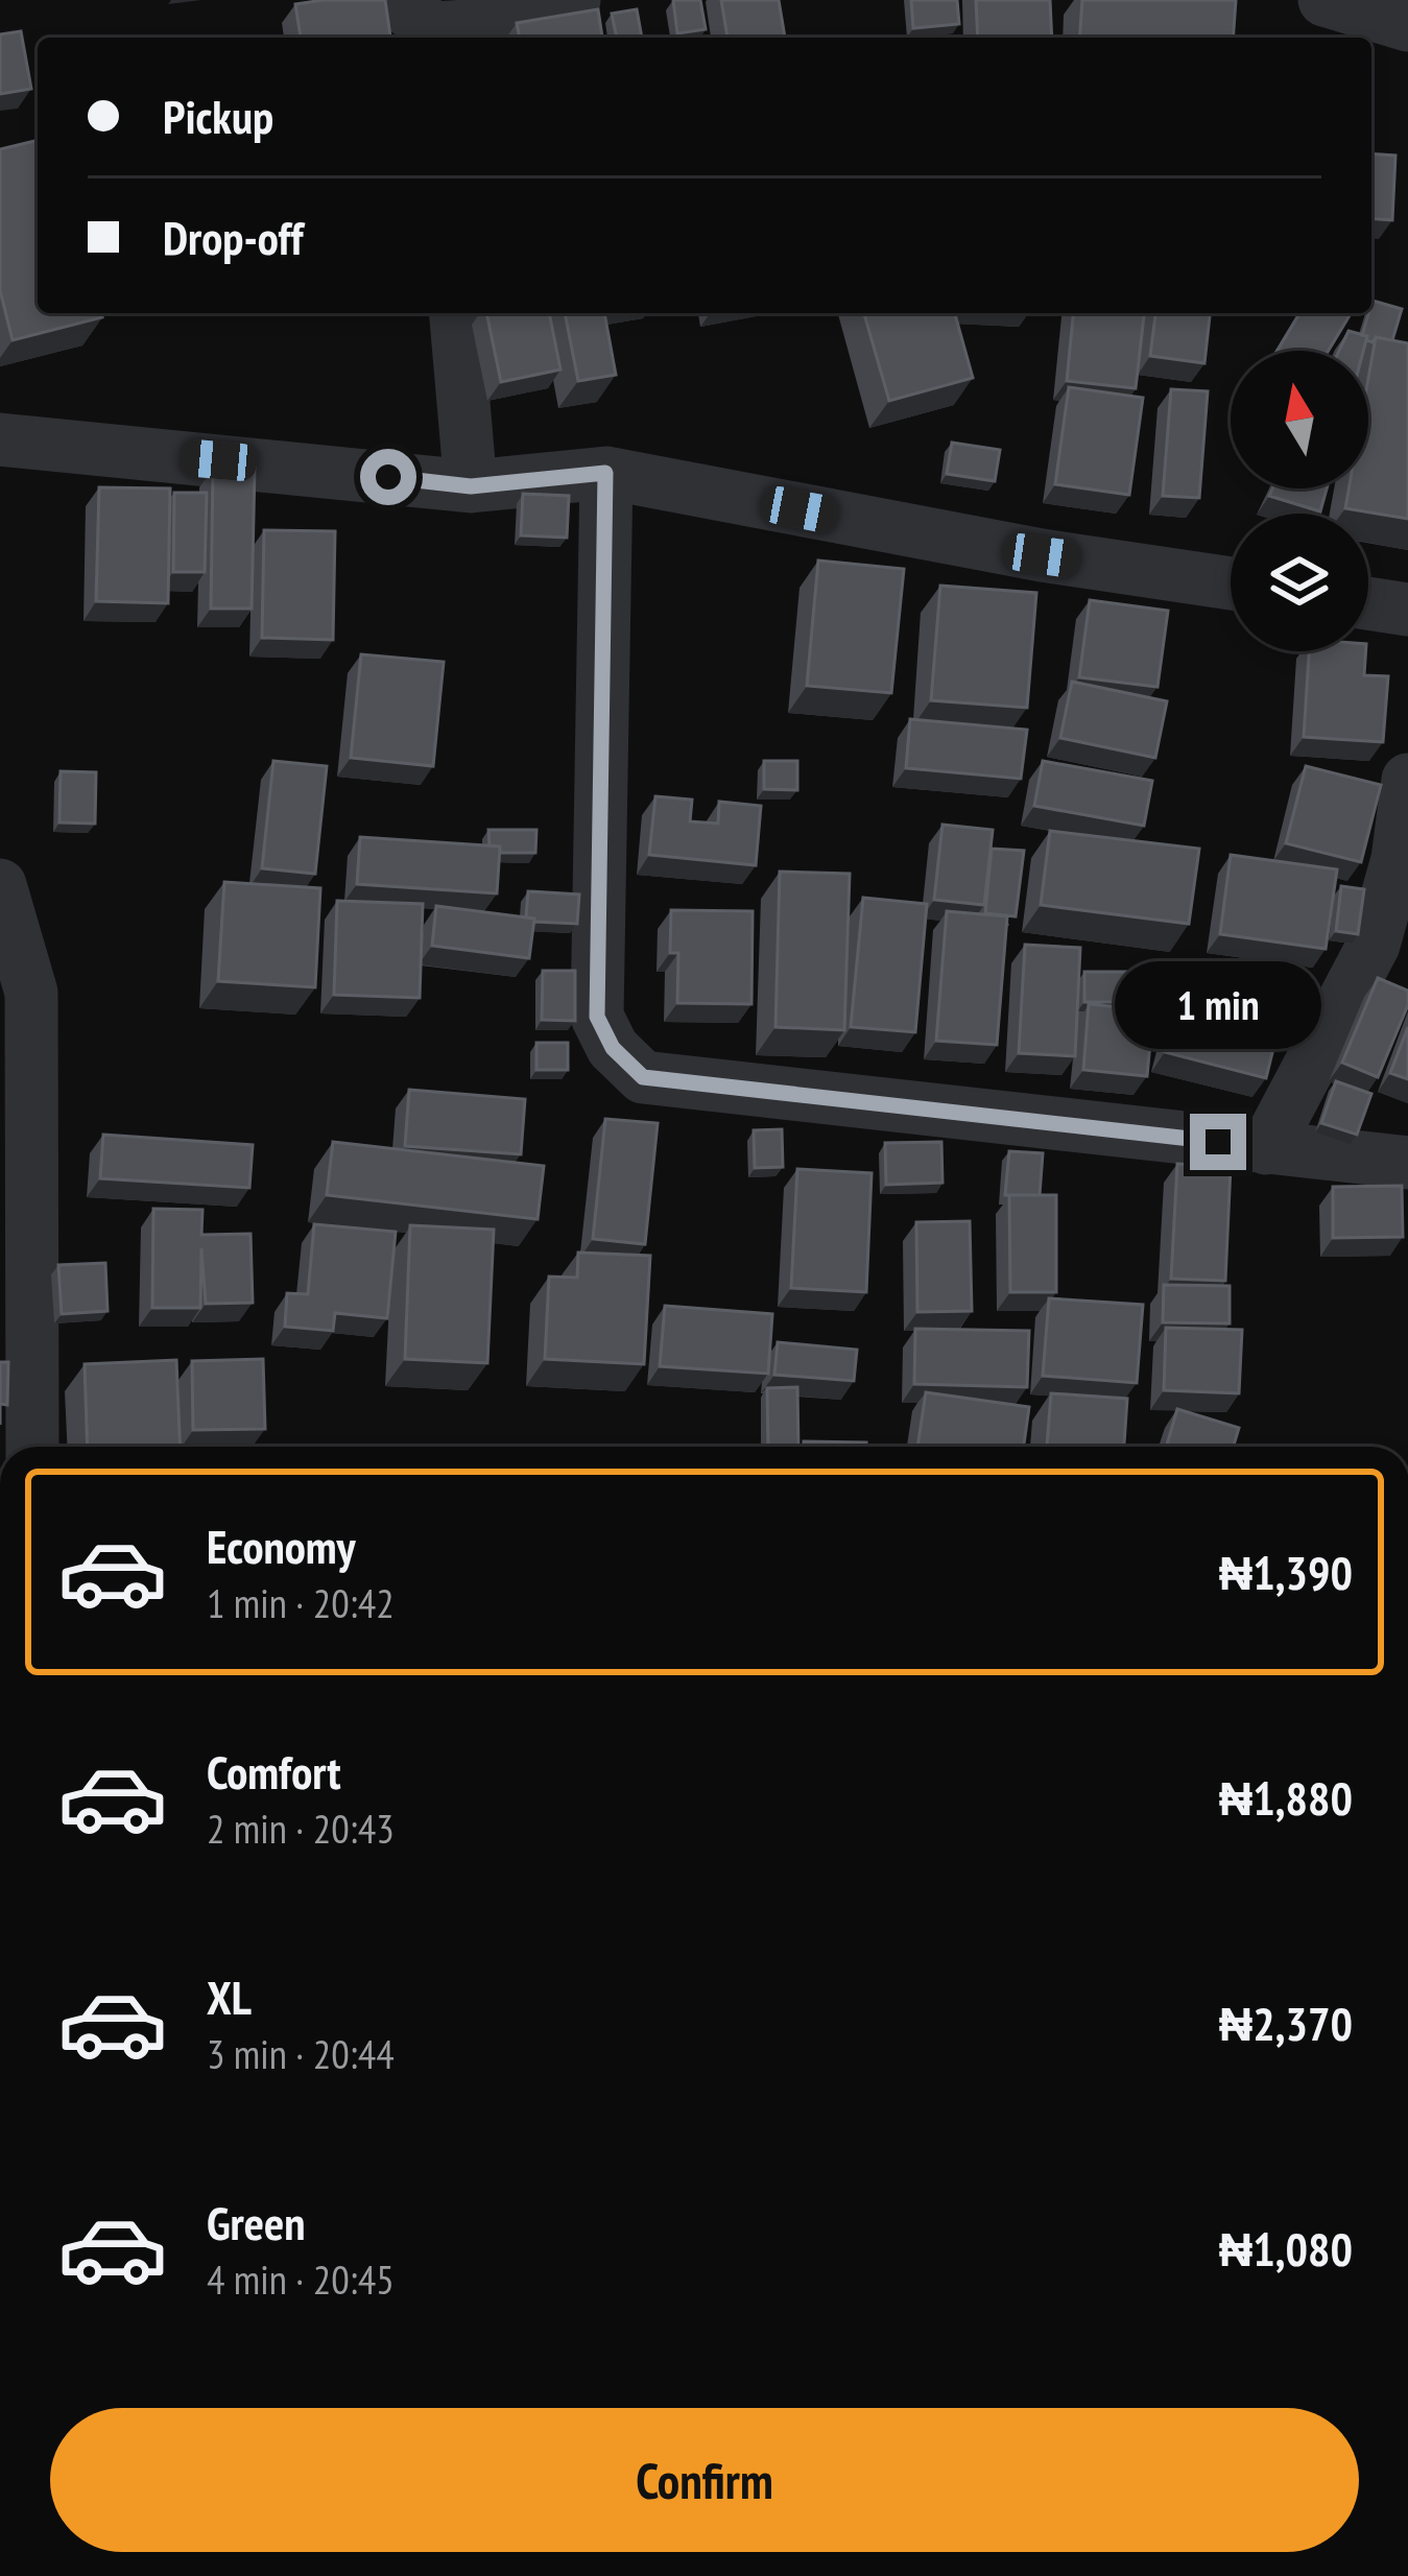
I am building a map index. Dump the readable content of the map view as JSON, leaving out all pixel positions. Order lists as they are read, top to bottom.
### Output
{
  "north": "top",
  "page": {
    "banner": ["Pickup", "Drop-off"],
    "bubble": "1 min",
    "list": [
      {
        "name": "Economy",
        "note": "1 min · 20:42",
        "value": "₦1,390"
      },
      {
        "name": "Comfort",
        "note": "2 min · 20:43",
        "value": "₦1,880"
      },
      {
        "name": "XL",
        "note": "3 min · 20:44",
        "value": "₦2,370"
      },
      {
        "name": "Green",
        "note": "4 min · 20:45",
        "value": "₦1,080"
      }
    ],
    "buttons": "Confirm"
  }
}
